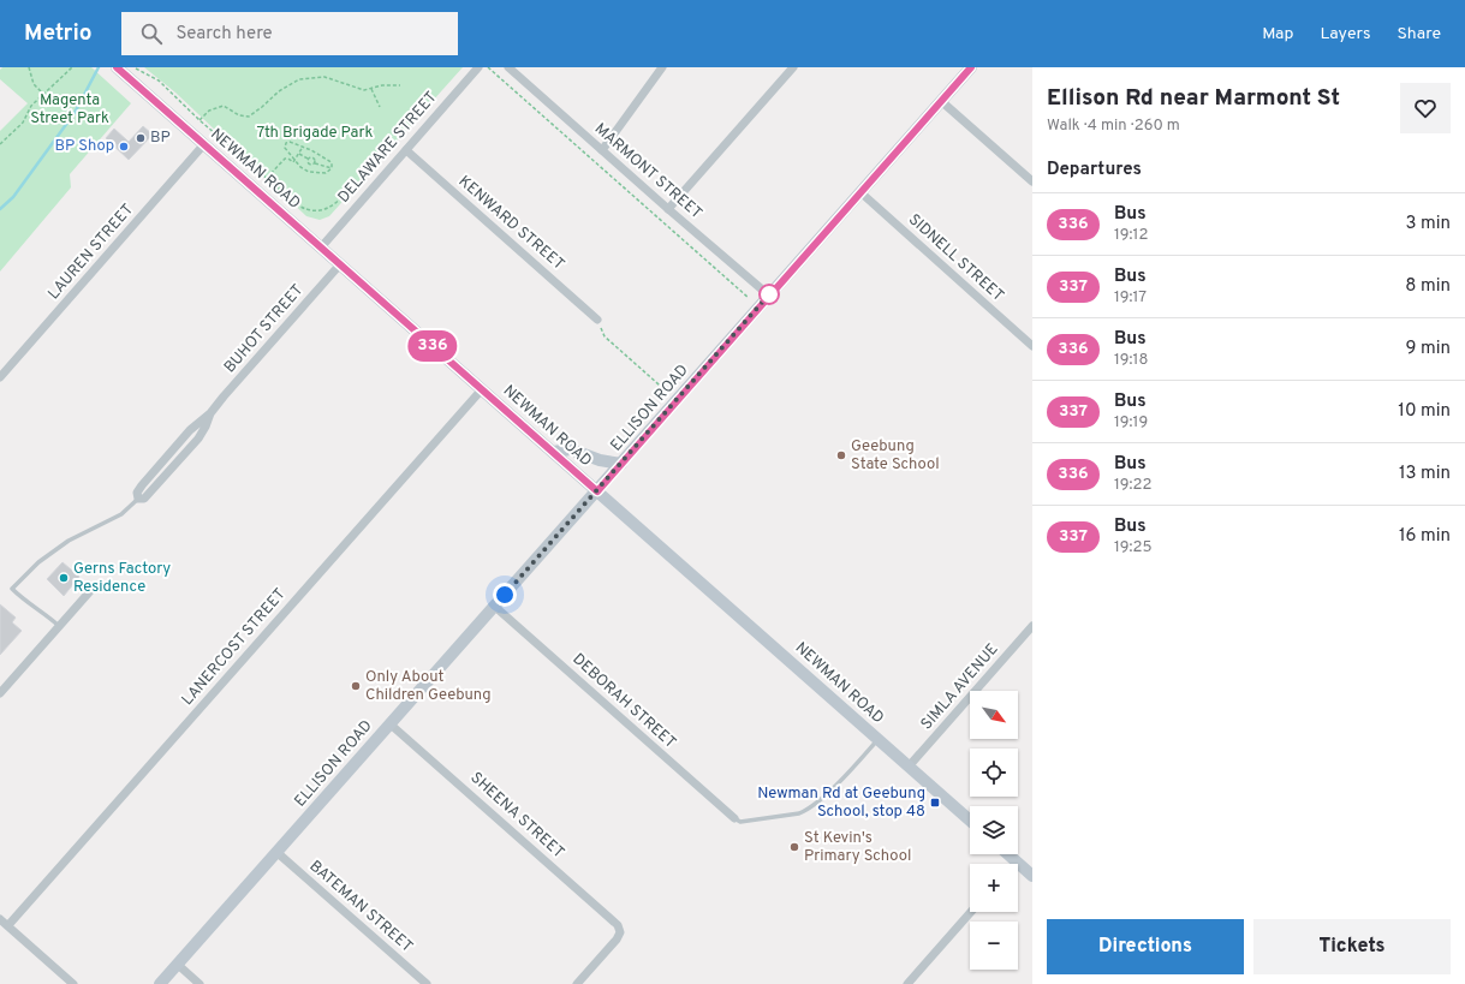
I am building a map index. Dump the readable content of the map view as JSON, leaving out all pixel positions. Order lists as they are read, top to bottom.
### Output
{
  "streets": {
    "main road": ["NEWMAN ROAD", "ELLISON ROAD"],
    "street": [
      "DELAWARE STREET",
      "MARMONT STREET",
      "KENWARD STREET",
      "LAUREN STREET",
      "SIDNELL STREET",
      "BUHOT STREET",
      "LANERCOST STREET",
      "SIMLA AVENUE",
      "DEBORAH STREET",
      "SHEENA STREET",
      "BATEMAN STREET"
    ]
  },
  "crossings": [
    ["DELAWARE STREET", "NEWMAN ROAD"],
    ["DELAWARE STREET", "KENWARD STREET"],
    ["NEWMAN ROAD", "LAUREN STREET"],
    ["NEWMAN ROAD", "BUHOT STREET"],
    ["NEWMAN ROAD", "ELLISON ROAD"],
    ["NEWMAN ROAD", "LANERCOST STREET"],
    ["NEWMAN ROAD", "SIMLA AVENUE"],
    ["MARMONT STREET", "ELLISON ROAD"],
    ["SIDNELL STREET", "ELLISON ROAD"],
    ["ELLISON ROAD", "DEBORAH STREET"],
    ["ELLISON ROAD", "SHEENA STREET"],
    ["ELLISON ROAD", "BATEMAN STREET"]
  ],
  "parks": ["Magenta Street Park", "7th Brigade Park"],
  "places": {
    "other": [
      "BP",
      "BP Shop",
      "Geebung State School",
      "Gerns Factory Residence",
      "Only About Children Geebung",
      "St Kevin's Primary School"
    ],
    "transit": ["Newman Rd at Geebung School, stop 48"]
  },
  "lines": ["bus line 336"],
  "north": "bottom right",
  "page": {
    "header": "Metrio",
    "search": "Search here",
    "nav": ["Map", "Layers", "Share"],
    "on_map": "336",
    "heading": [
      ["Ellison Rd near Marmont St", "Walk · 4 min · 260 m"],
      "Departures"
    ],
    "list": [
      {
        "mark": "336",
        "name": "Bus",
        "note": "19:12",
        "value": "3 min"
      },
      {
        "mark": "337",
        "name": "Bus",
        "note": "19:17",
        "value": "8 min"
      },
      {
        "mark": "336",
        "name": "Bus",
        "note": "19:18",
        "value": "9 min"
      },
      {
        "mark": "337",
        "name": "Bus",
        "note": "19:19",
        "value": "10 min"
      },
      {
        "mark": "336",
        "name": "Bus",
        "note": "19:22",
        "value": "13 min"
      },
      {
        "mark": "337",
        "name": "Bus",
        "note": "19:25",
        "value": "16 min"
      }
    ],
    "map_buttons": ["+", "−"],
    "buttons": ["Directions", "Tickets"]
  }
}
